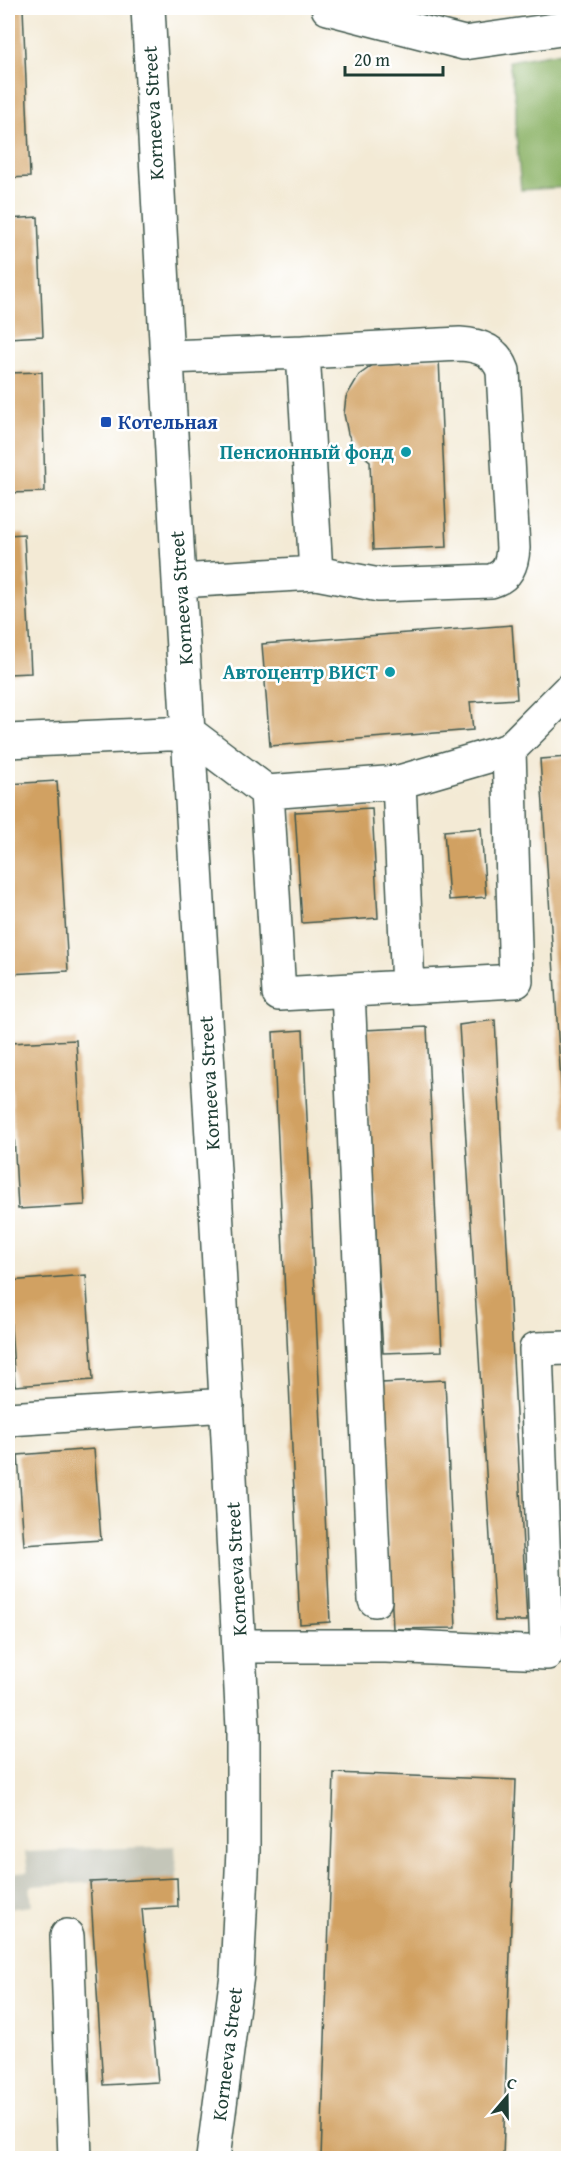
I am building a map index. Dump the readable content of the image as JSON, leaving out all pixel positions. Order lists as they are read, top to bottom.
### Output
{
  "streets": {
    "street": ["Korneeva Street"]
  },
  "places": {
    "transit": ["Котельная"],
    "other": ["Пенсионный фонд", "Автоцентр ВИСТ"]
  },
  "scale_bar": "20 m",
  "north": "top"
}
